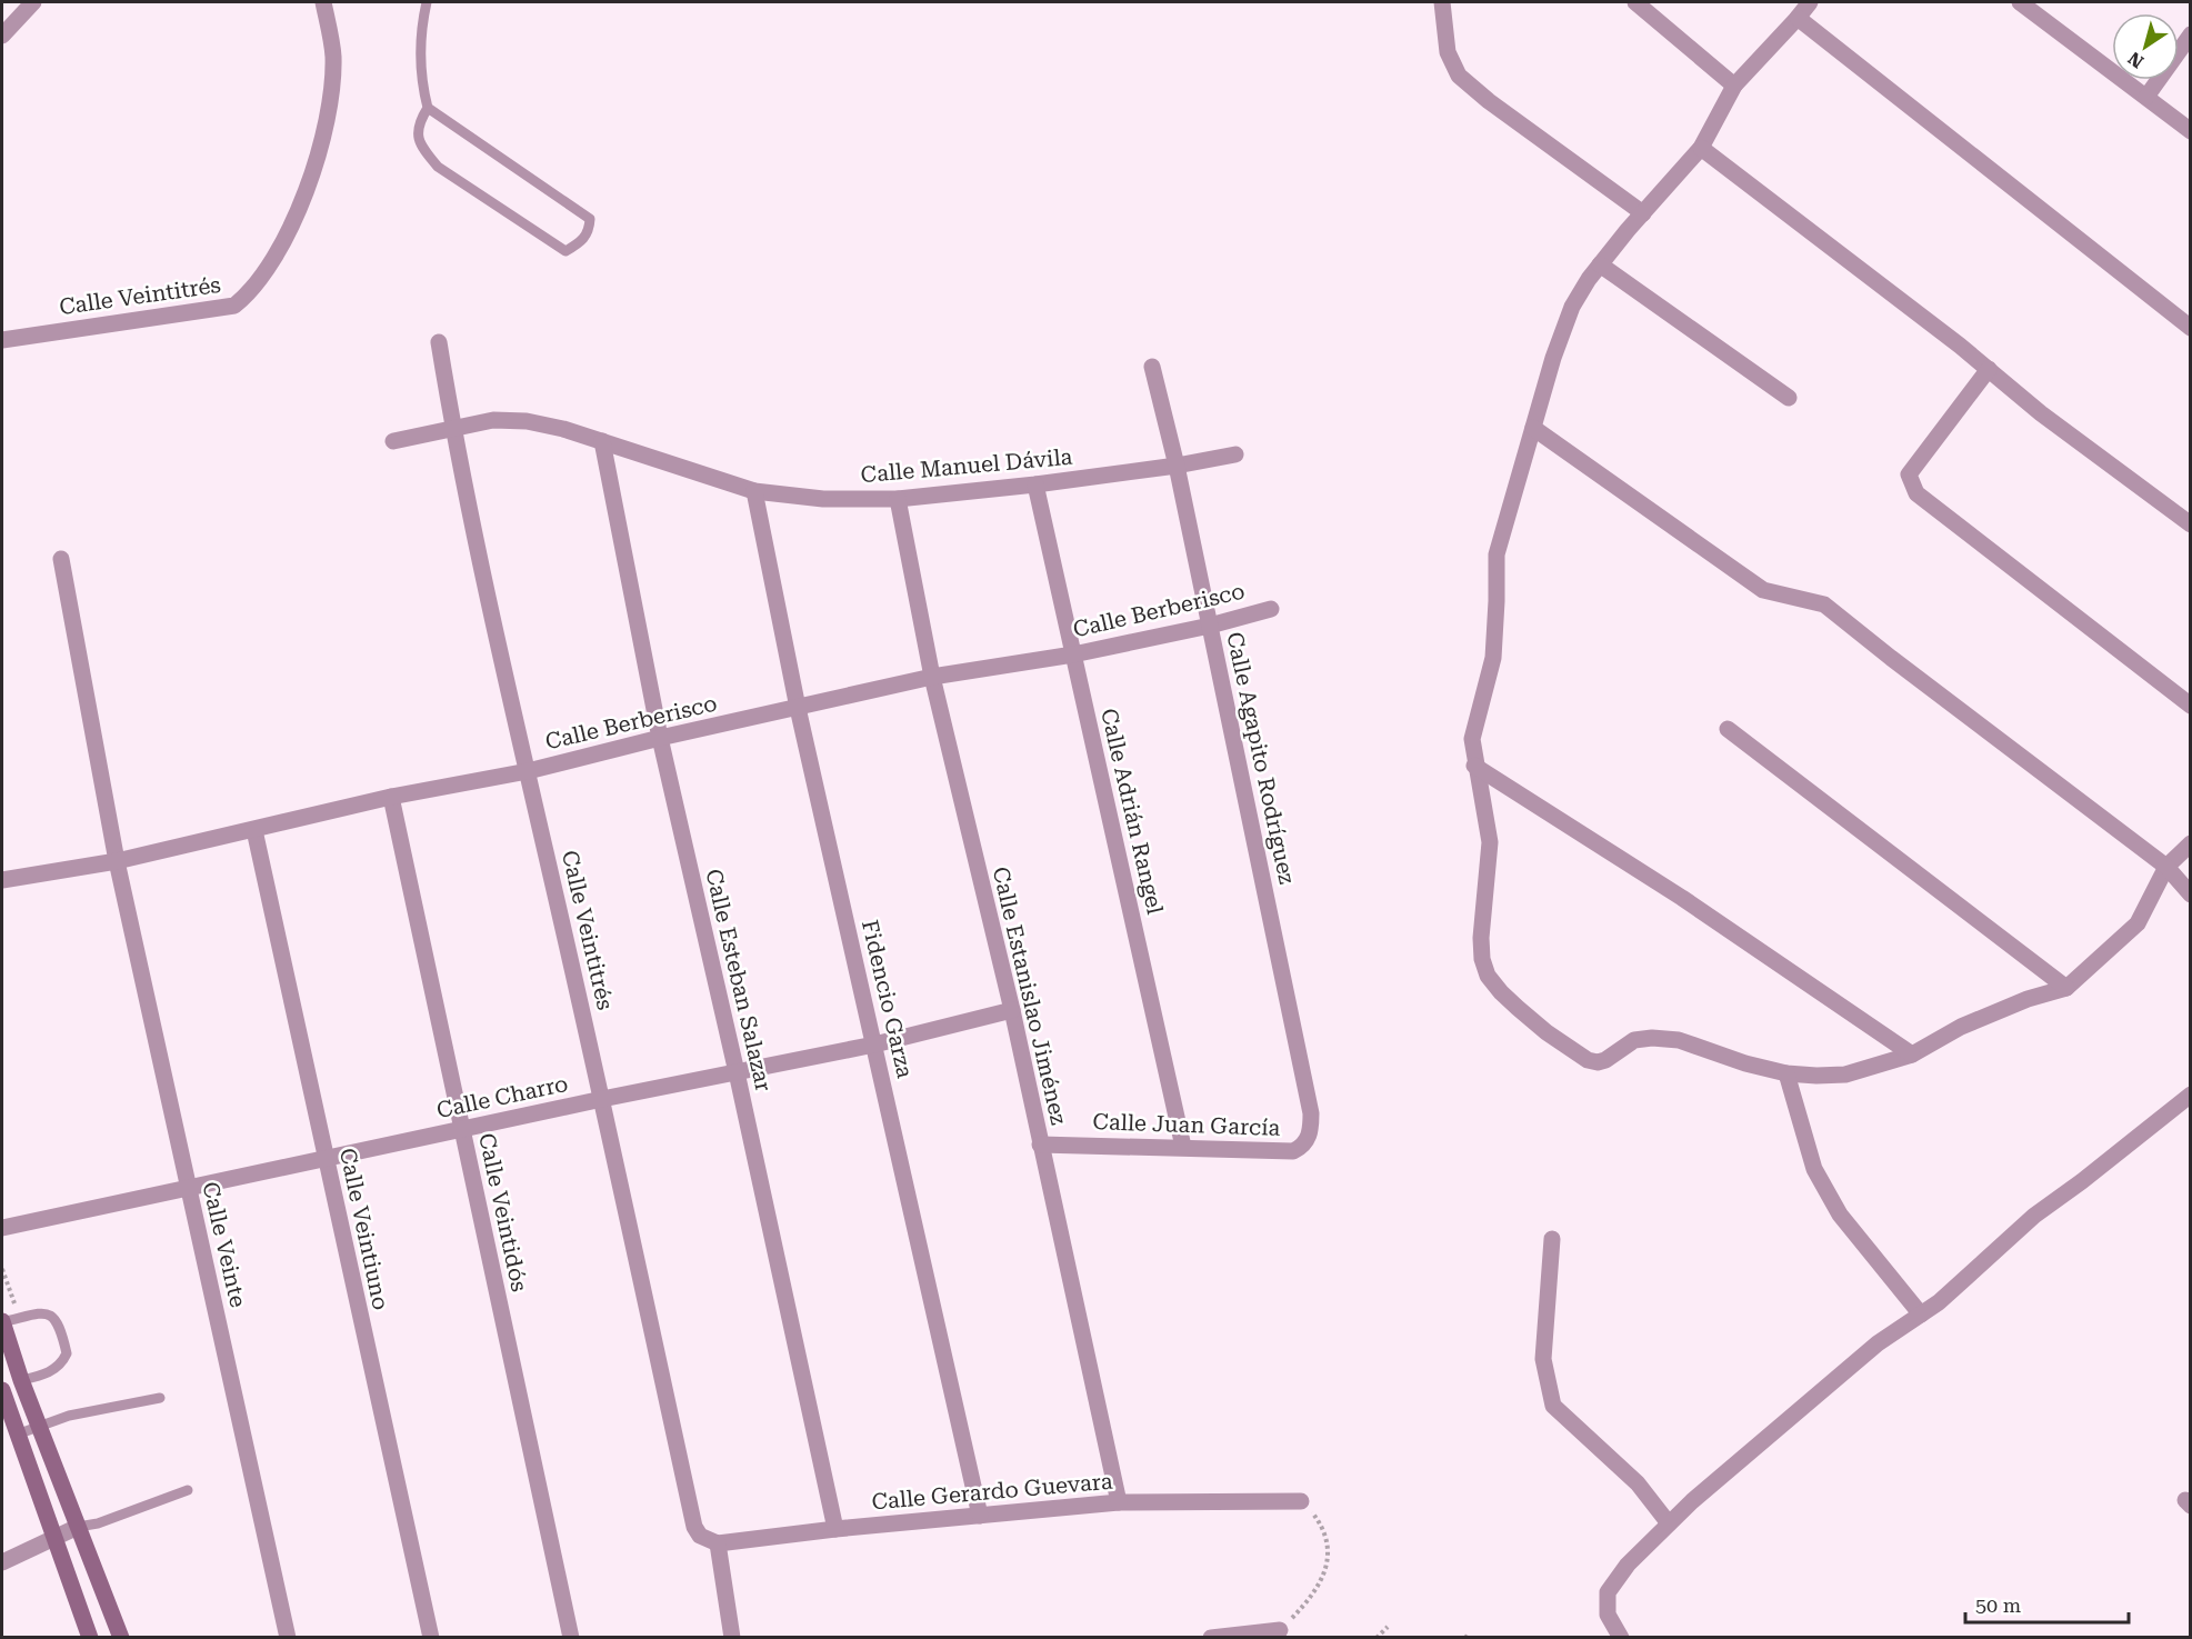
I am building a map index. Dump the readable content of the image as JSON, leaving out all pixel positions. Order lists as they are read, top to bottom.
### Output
{
  "streets": {
    "street": [
      "Calle Veintitrés",
      "Calle Manuel Dávila",
      "Calle Berberisco",
      "Calle Agapito Rodríguez",
      "Calle Adrián Rangel",
      "Calle Esteban Salazar",
      "Calle Estanislao Jiménez",
      "Fidencio Garza",
      "Calle Charro",
      "Calle Juan García",
      "Calle Veintidós",
      "Calle Veintiuno",
      "Calle Veinte",
      "Calle Gerardo Guevara"
    ]
  },
  "crossings": [
    ["Calle Veintitrés", "Calle Manuel Dávila"],
    ["Calle Veintitrés", "Calle Berberisco"],
    ["Calle Veintitrés", "Calle Charro"],
    ["Calle Veintitrés", "Calle Gerardo Guevara"],
    ["Calle Manuel Dávila", "Calle Agapito Rodríguez"],
    ["Calle Manuel Dávila", "Calle Adrián Rangel"],
    ["Calle Manuel Dávila", "Calle Esteban Salazar"],
    ["Calle Manuel Dávila", "Calle Estanislao Jiménez"],
    ["Calle Manuel Dávila", "Fidencio Garza"],
    ["Calle Berberisco", "Calle Agapito Rodríguez"],
    ["Calle Berberisco", "Calle Adrián Rangel"],
    ["Calle Berberisco", "Calle Esteban Salazar"],
    ["Calle Berberisco", "Calle Estanislao Jiménez"],
    ["Calle Berberisco", "Fidencio Garza"],
    ["Calle Berberisco", "Calle Veintidós"],
    ["Calle Berberisco", "Calle Veintiuno"],
    ["Calle Berberisco", "Calle Veinte"],
    ["Calle Agapito Rodríguez", "Calle Juan García"],
    ["Calle Adrián Rangel", "Calle Juan García"],
    ["Calle Esteban Salazar", "Calle Charro"],
    ["Calle Esteban Salazar", "Calle Gerardo Guevara"],
    ["Calle Estanislao Jiménez", "Calle Charro"],
    ["Calle Estanislao Jiménez", "Calle Juan García"],
    ["Calle Estanislao Jiménez", "Calle Gerardo Guevara"],
    ["Fidencio Garza", "Calle Charro"],
    ["Fidencio Garza", "Calle Gerardo Guevara"],
    ["Calle Charro", "Calle Veintidós"],
    ["Calle Charro", "Calle Veintiuno"],
    ["Calle Charro", "Calle Veinte"]
  ],
  "scale_bar": "50 m",
  "north": "bottom left"
}
